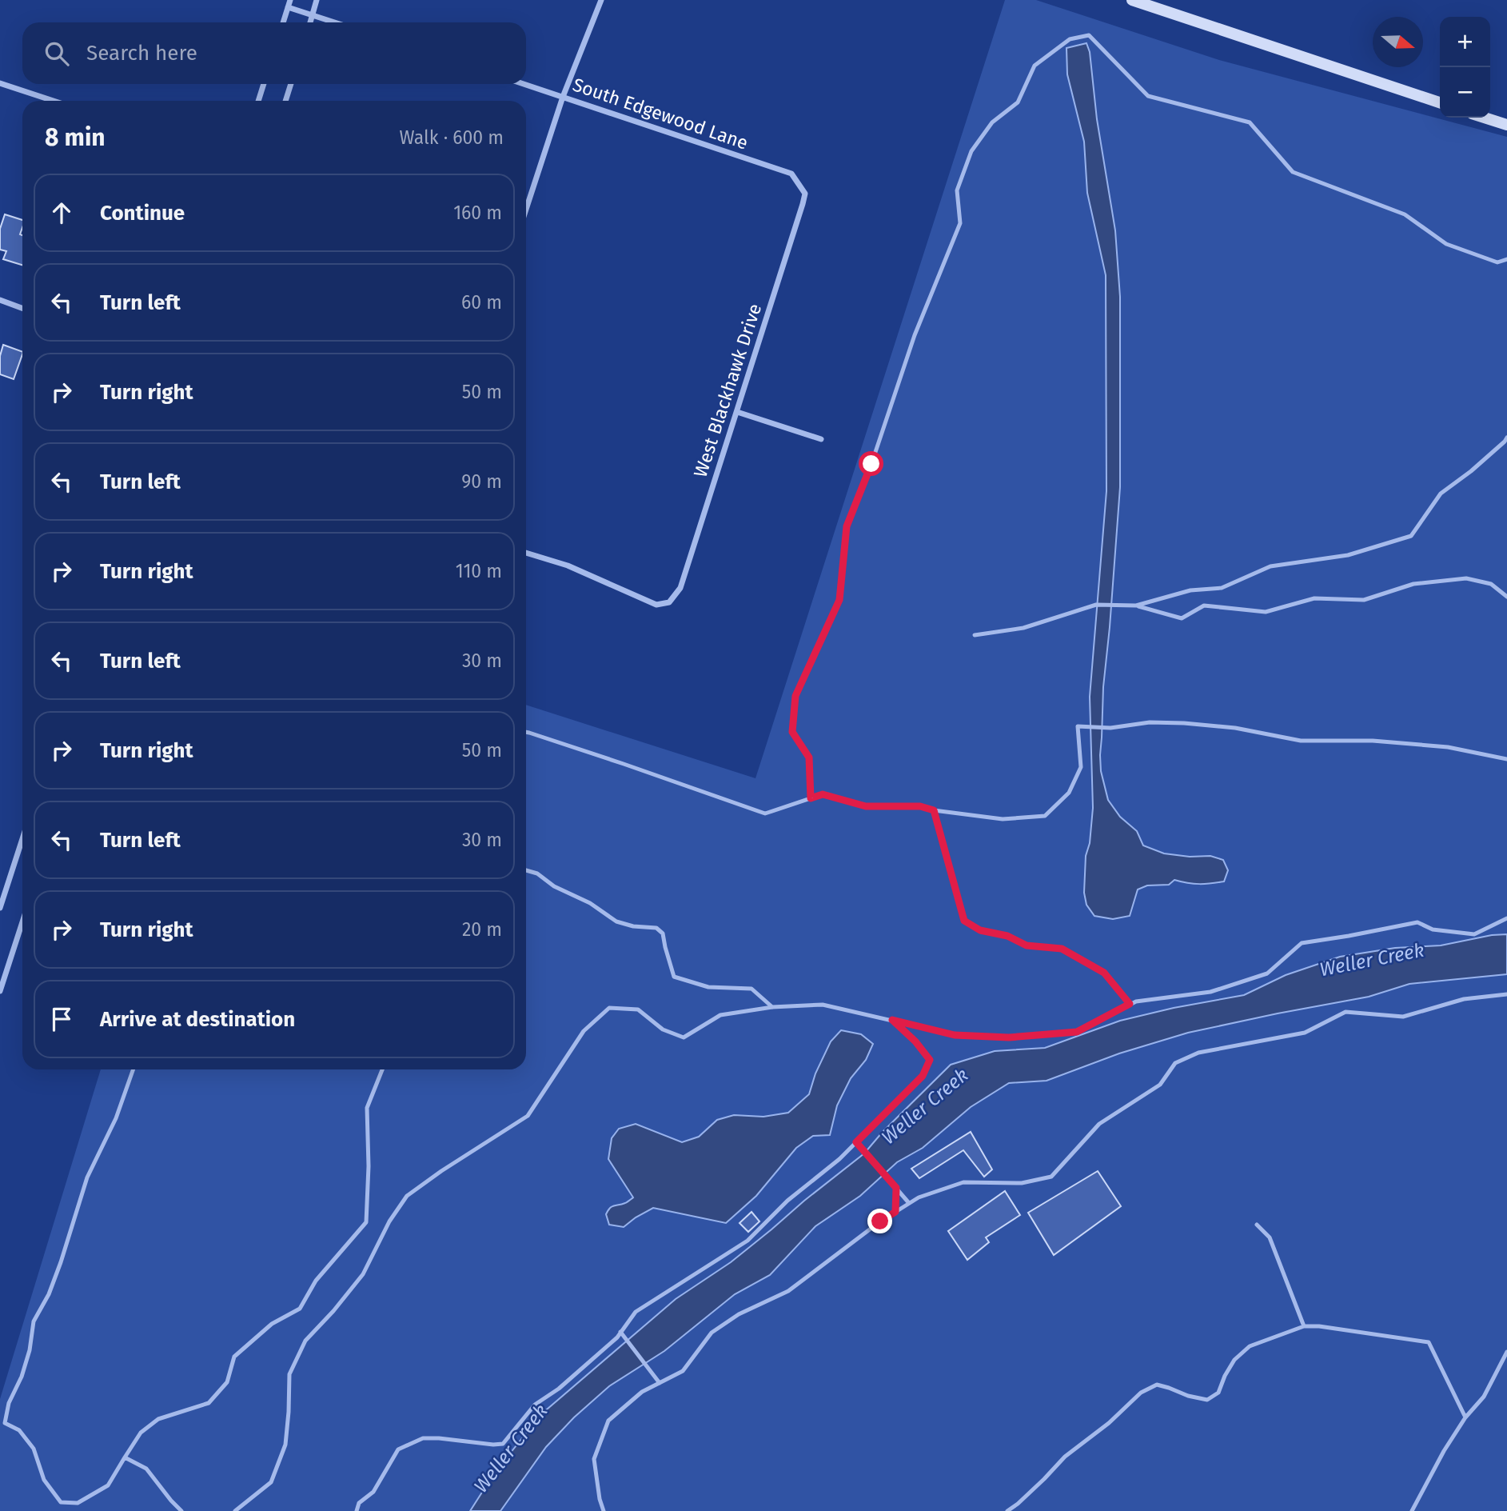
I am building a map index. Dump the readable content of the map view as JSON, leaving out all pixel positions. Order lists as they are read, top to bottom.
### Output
{
  "streets": {
    "street": ["South Edgewood Lane", "West Blackhawk Drive"]
  },
  "crossings": [
    ["South Edgewood Lane", "West Blackhawk Drive"]
  ],
  "water": ["Weller Creek"],
  "north": "right",
  "page": {
    "map_buttons": ["+", "−"],
    "search": "Search here",
    "heading": ["8 min", "Walk · 600 m"],
    "list": [
      ["Continue", "160 m"],
      ["Turn left", "60 m"],
      ["Turn right", "50 m"],
      ["Turn left", "90 m"],
      ["Turn right", "110 m"],
      ["Turn left", "30 m"],
      ["Turn right", "50 m"],
      ["Turn left", "30 m"],
      ["Turn right", "20 m"],
      "Arrive at destination"
    ]
  }
}
